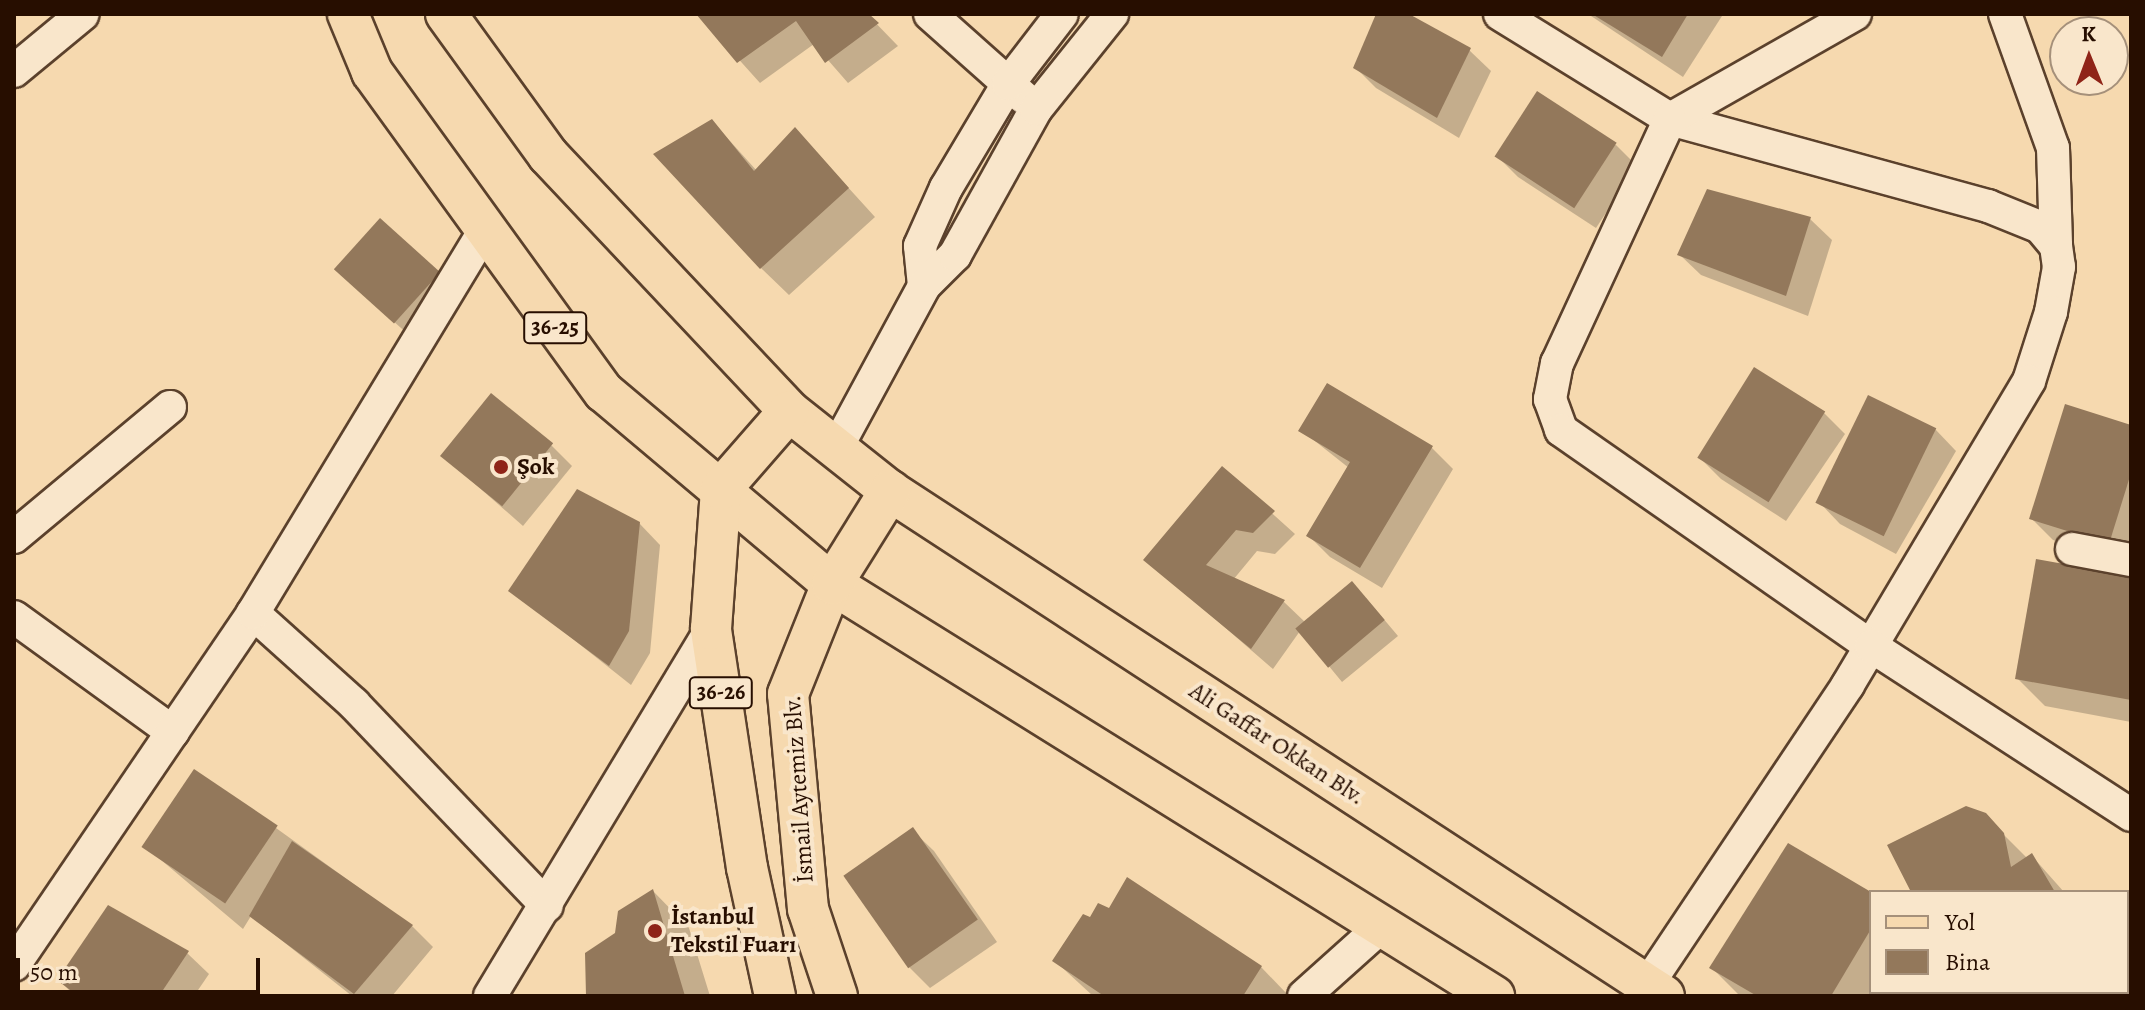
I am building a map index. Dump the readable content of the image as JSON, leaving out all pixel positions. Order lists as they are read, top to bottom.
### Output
{
  "streets": {
    "main road": [
      "36-25",
      "36-26",
      "Ali Gaffar Okkan Blv.",
      "İsmail Aytemiz Blv."
    ]
  },
  "crossings": [
    ["36-25", "36-26"],
    ["36-25", "İsmail Aytemiz Blv."],
    ["36-26", "Ali Gaffar Okkan Blv."],
    ["36-26", "İsmail Aytemiz Blv."]
  ],
  "places": ["Şok", "İstanbul Tekstil Fuarı"],
  "legend": ["Yol", "Bina"],
  "scale_bar": "50 m",
  "north": "top"
}
